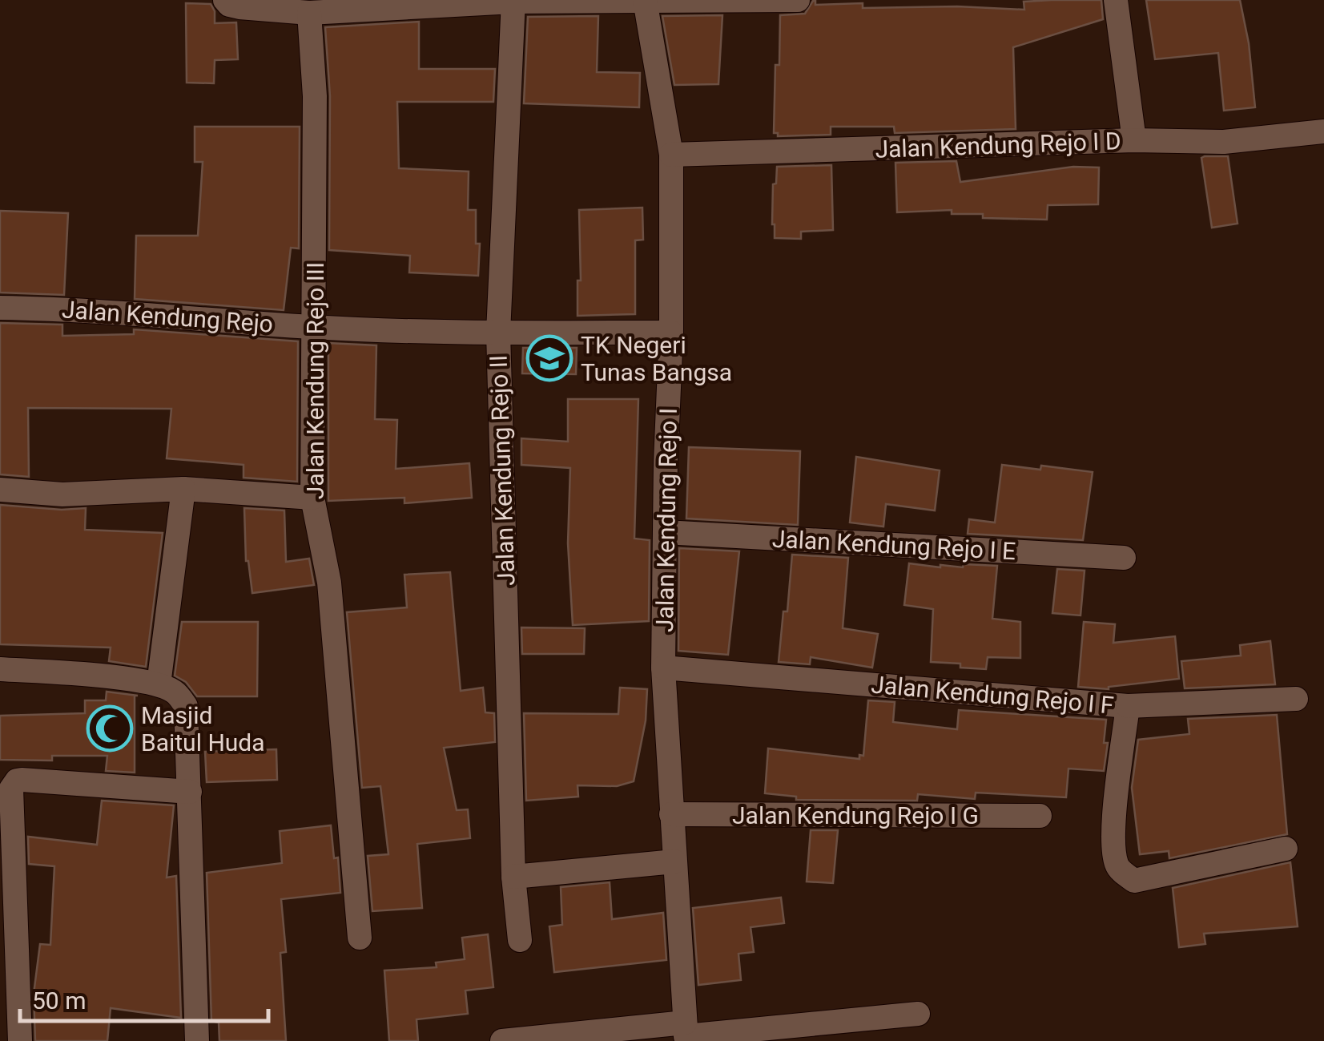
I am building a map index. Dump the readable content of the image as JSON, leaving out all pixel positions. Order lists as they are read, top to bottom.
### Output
{
  "streets": {
    "street": [
      "Jalan Kendung Rejo I D",
      "Jalan Kendung Rejo",
      "Jalan Kendung Rejo III",
      "Jalan Kendung Rejo II",
      "Jalan Kendung Rejo I",
      "Jalan Kendung Rejo I E",
      "Jalan Kendung Rejo I F",
      "Jalan Kendung Rejo I G"
    ]
  },
  "crossings": [
    ["Jalan Kendung Rejo I D", "Jalan Kendung Rejo I"],
    ["Jalan Kendung Rejo", "Jalan Kendung Rejo III"],
    ["Jalan Kendung Rejo", "Jalan Kendung Rejo II"],
    ["Jalan Kendung Rejo", "Jalan Kendung Rejo I"],
    ["Jalan Kendung Rejo I", "Jalan Kendung Rejo I E"],
    ["Jalan Kendung Rejo I", "Jalan Kendung Rejo I F"],
    ["Jalan Kendung Rejo I", "Jalan Kendung Rejo I G"]
  ],
  "places": {
    "school or university": ["TK Negeri Tunas Bangsa"],
    "mosque": ["Masjid Baitul Huda"]
  },
  "scale_bar": "50 m"
}
